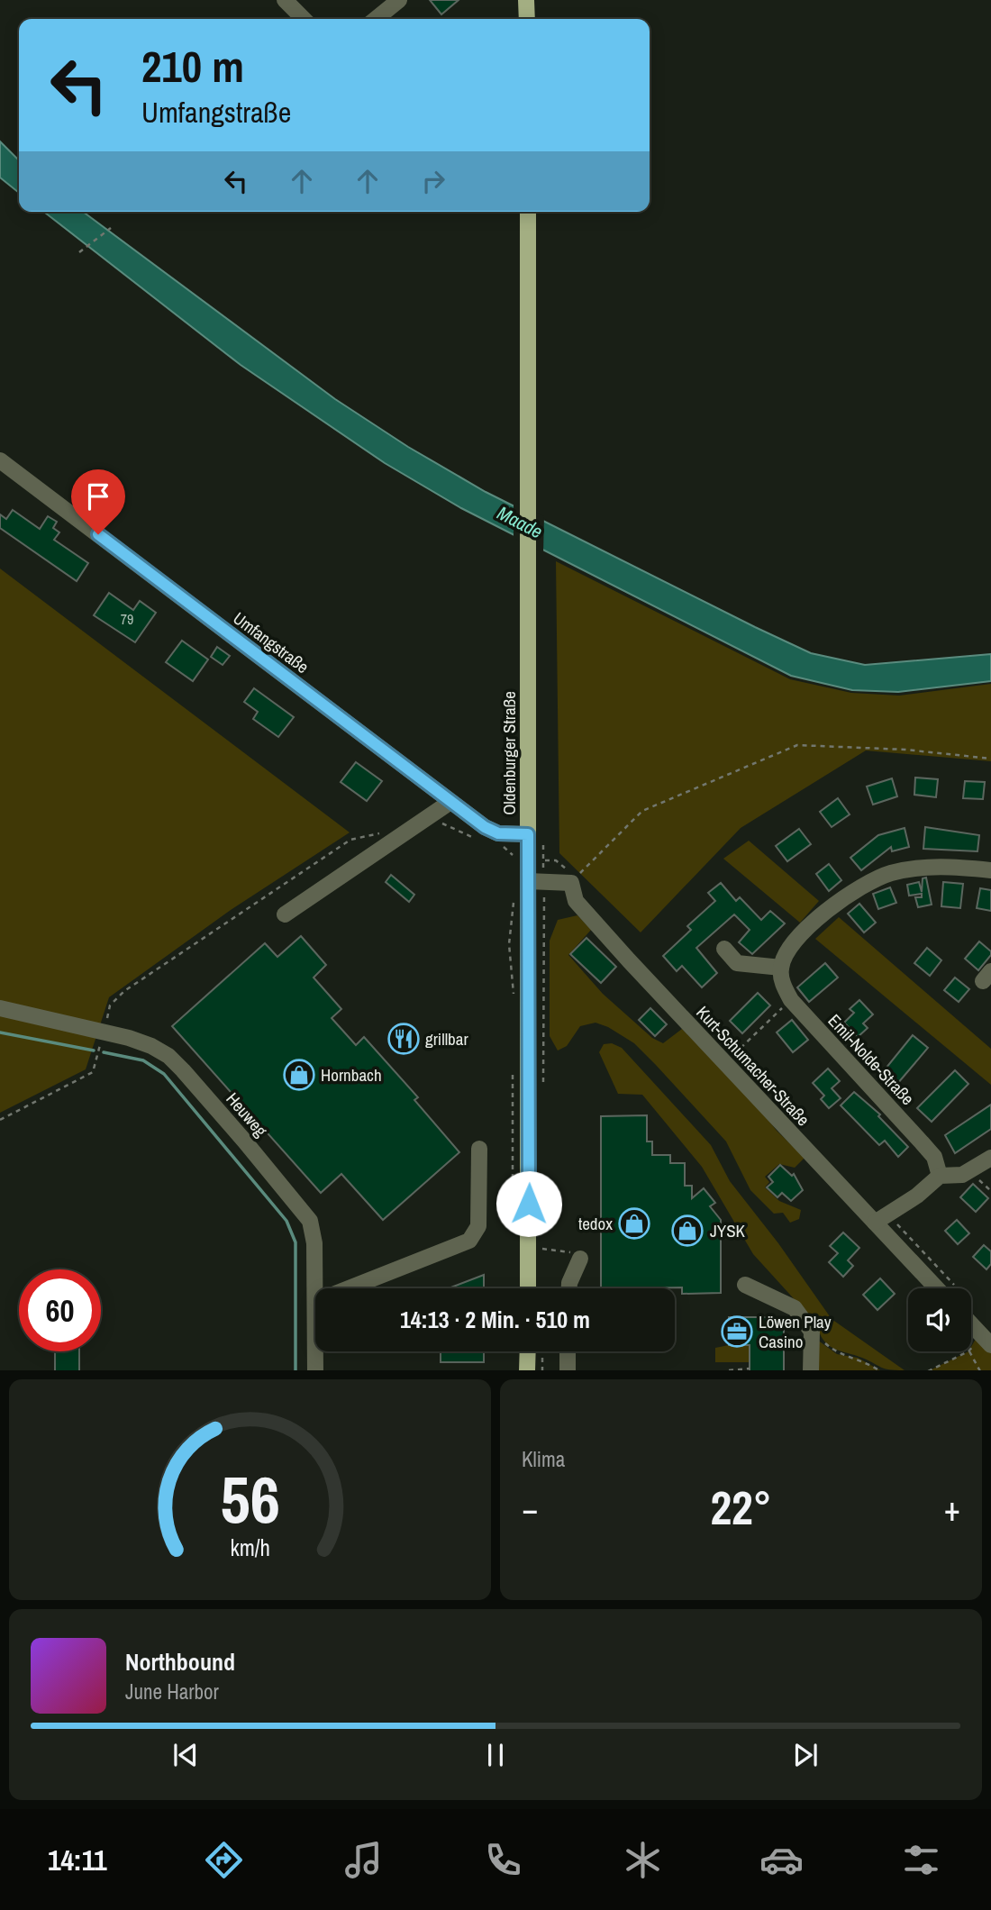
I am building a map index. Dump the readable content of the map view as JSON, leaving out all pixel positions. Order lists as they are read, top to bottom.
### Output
{
  "streets": {
    "main road": ["Oldenburger Straße"],
    "street": [
      "Umfangstraße",
      "Emil-Nolde-Straße",
      "Kurt-Schumacher-Straße",
      "Heuweg"
    ]
  },
  "crossings": [
    ["Umfangstraße", "Oldenburger Straße"]
  ],
  "water": ["Maade"],
  "places": {
    "restaurant": ["grillbar"],
    "shop": ["Hornbach", "tedox", "JYSK"],
    "office": ["Löwen Play Casino"]
  },
  "house_numbers": ["79"],
  "page": {
    "turn": ["210 m", "Umfangstraße"],
    "limit": "60",
    "trip": "14:13 · 2 Min. · 510 m",
    "tile": "Klima",
    "heat": ["−", "22°", "+"],
    "song": ["Northbound", "June Harbor"],
    "tabs": "14:11",
    "gauge": ["56", "km/h"]
  }
}
